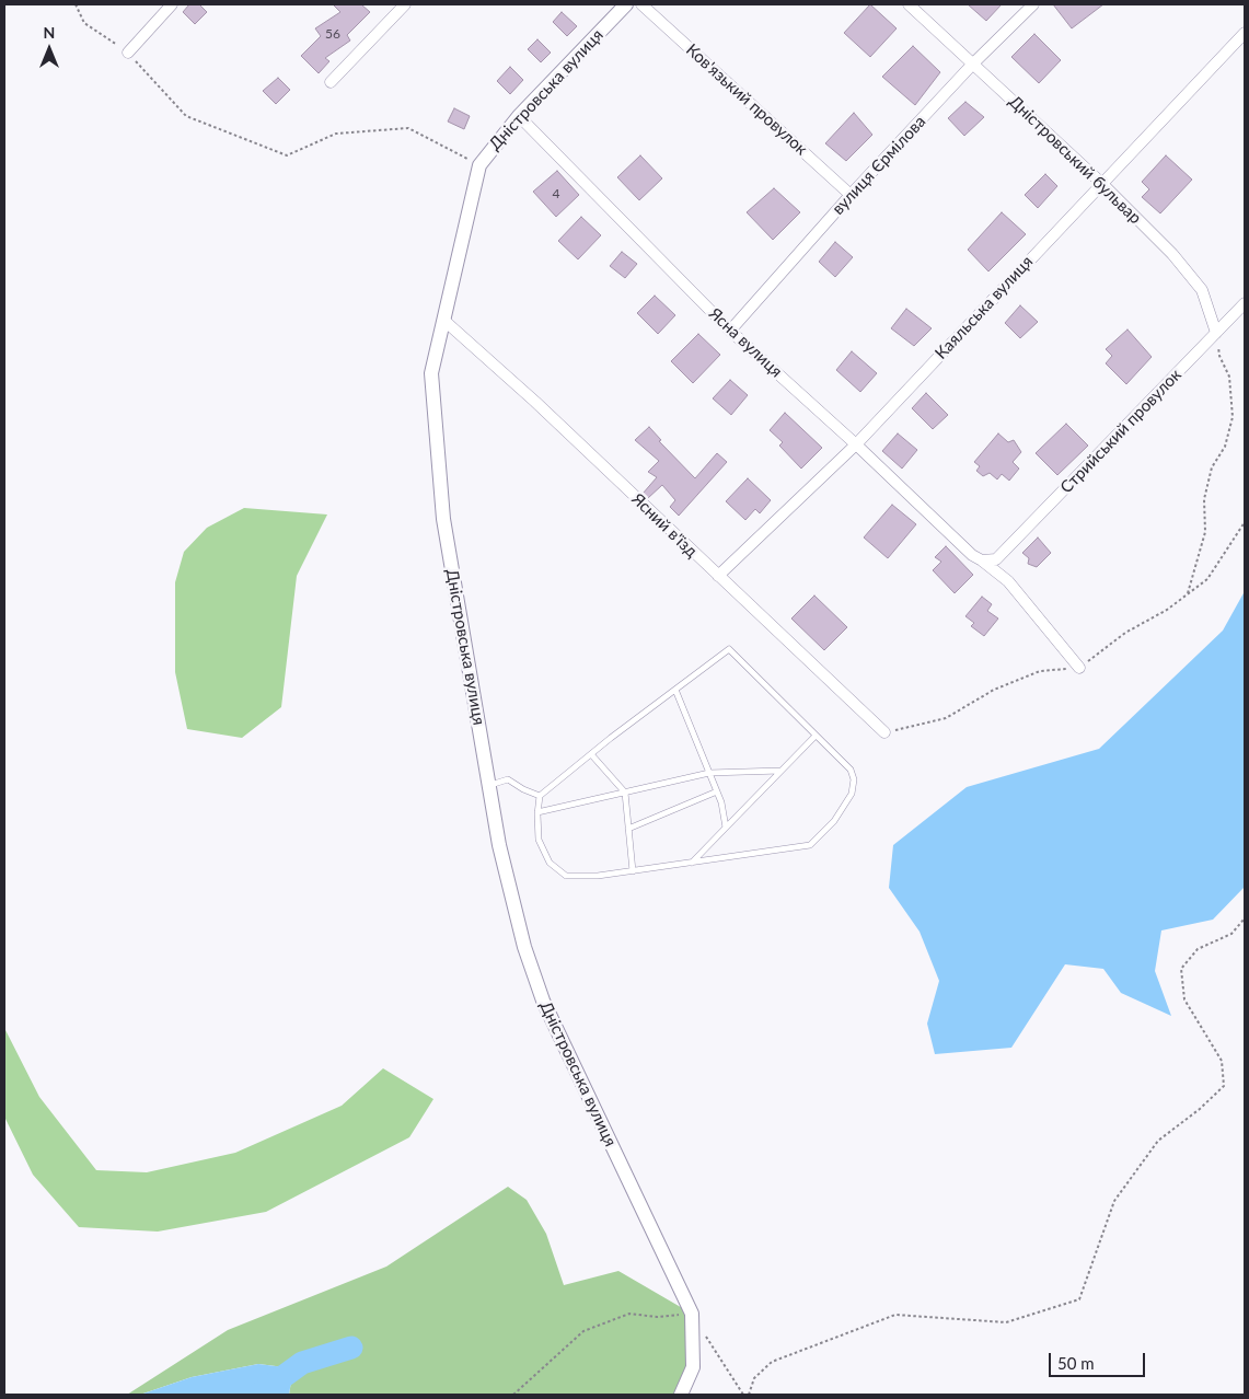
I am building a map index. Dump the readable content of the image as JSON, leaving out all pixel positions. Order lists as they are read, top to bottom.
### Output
{
  "streets": {
    "street": [
      "Дністровська вулиця",
      "Ков'язький провулок",
      "Дністровський бульвар",
      "вулиця Єрмілова",
      "Каяльська вулиця",
      "Ясна вулиця",
      "Стрийський провулок",
      "Ясний в'їзд"
    ]
  },
  "crossings": [
    ["Дністровська вулиця", "Ясна вулиця"],
    ["Дністровська вулиця", "Ясний в'їзд"],
    ["Ков'язький провулок", "вулиця Єрмілова"],
    ["Дністровський бульвар", "вулиця Єрмілова"],
    ["Дністровський бульвар", "Каяльська вулиця"],
    ["Дністровський бульвар", "Стрийський провулок"],
    ["вулиця Єрмілова", "Ясна вулиця"],
    ["Каяльська вулиця", "Ясна вулиця"],
    ["Каяльська вулиця", "Ясний в'їзд"],
    ["Ясна вулиця", "Стрийський провулок"]
  ],
  "house_numbers": ["56", "4"],
  "scale_bar": "50 m",
  "north": "top"
}
